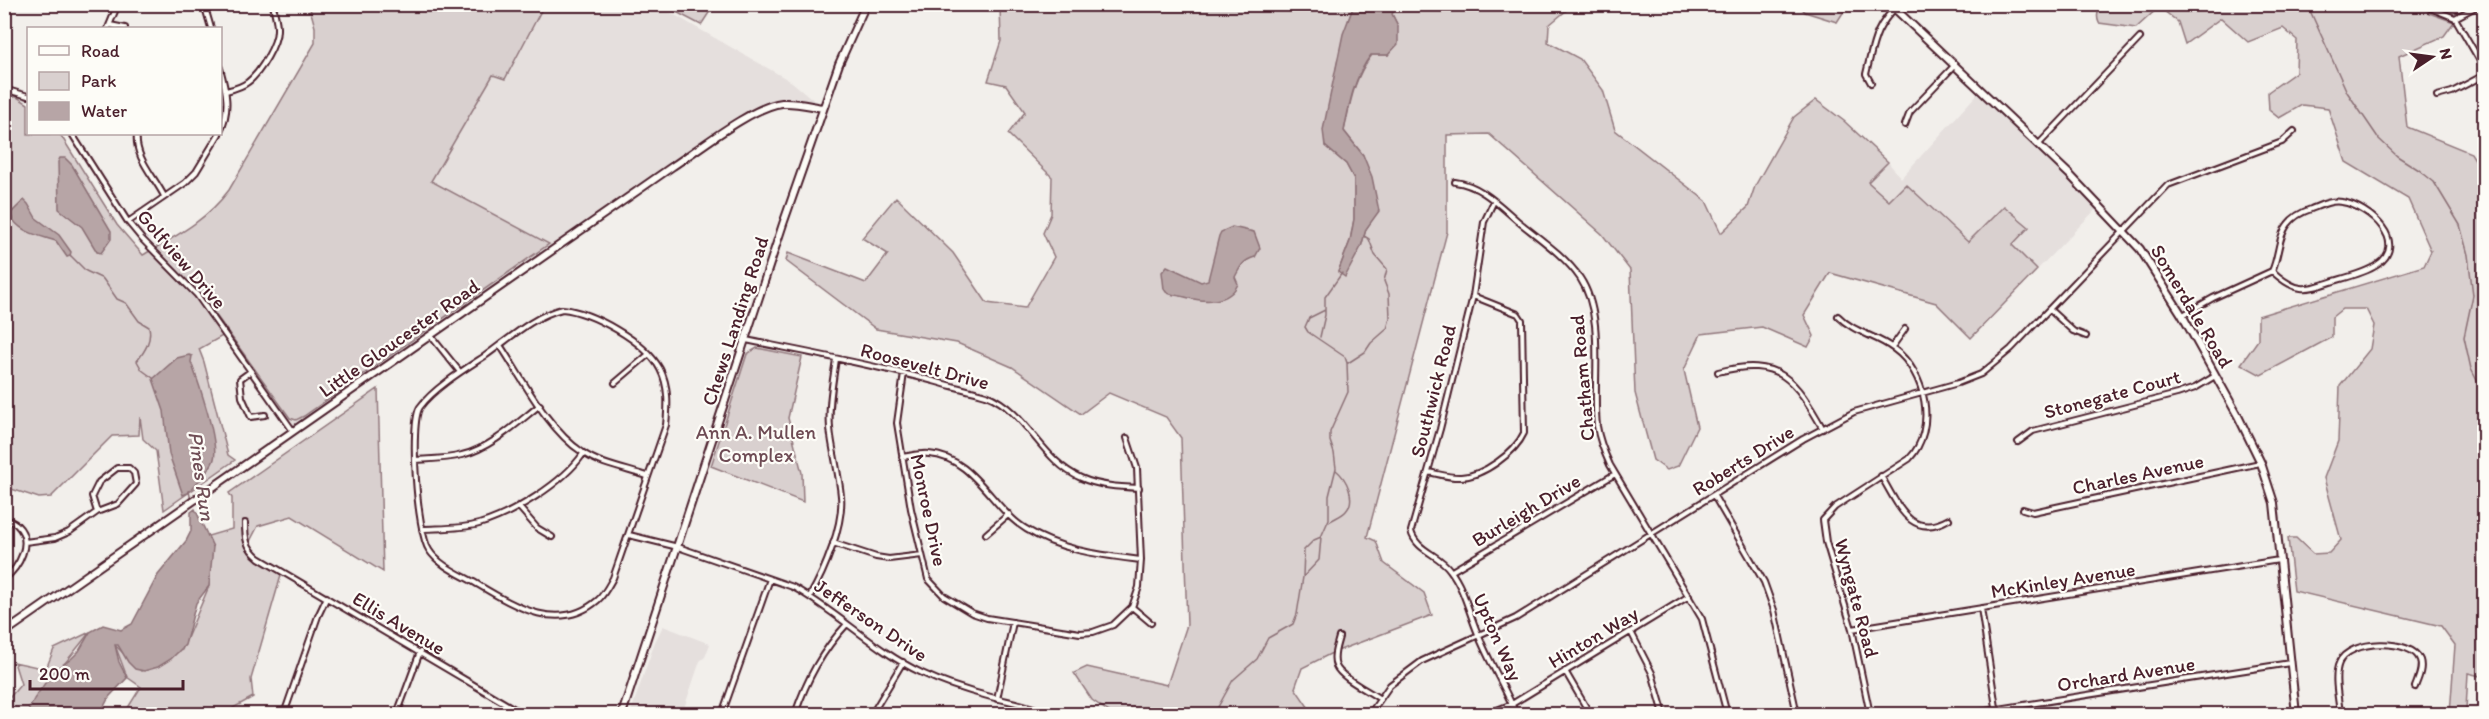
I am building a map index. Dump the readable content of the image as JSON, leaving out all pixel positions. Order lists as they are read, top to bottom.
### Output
{
  "streets": {
    "main road": ["Somerdale Road", "Chews Landing Road", "Little Gloucester Road"],
    "street": [
      "Golfview Drive",
      "Roosevelt Drive",
      "Chatham Road",
      "Southwick Road",
      "Stonegate Court",
      "Roberts Drive",
      "Charles Avenue",
      "Monroe Drive",
      "Burleigh Drive",
      "McKinley Avenue",
      "Wyngate Road",
      "Jefferson Drive",
      "Ellis Avenue",
      "Upton Way",
      "Hinton Way",
      "Orchard Avenue"
    ]
  },
  "crossings": [
    ["Golfview Drive", "Little Gloucester Road"],
    ["Somerdale Road", "Stonegate Court"],
    ["Somerdale Road", "Roberts Drive"],
    ["Somerdale Road", "Charles Avenue"],
    ["Somerdale Road", "McKinley Avenue"],
    ["Somerdale Road", "Orchard Avenue"],
    ["Chews Landing Road", "Little Gloucester Road"],
    ["Chews Landing Road", "Roosevelt Drive"],
    ["Chews Landing Road", "Jefferson Drive"],
    ["Roosevelt Drive", "Monroe Drive"],
    ["Chatham Road", "Southwick Road"],
    ["Chatham Road", "Roberts Drive"],
    ["Chatham Road", "Burleigh Drive"],
    ["Chatham Road", "Hinton Way"],
    ["Southwick Road", "Burleigh Drive"],
    ["Southwick Road", "Upton Way"],
    ["Roberts Drive", "Wyngate Road"],
    ["Roberts Drive", "Upton Way"],
    ["Burleigh Drive", "Upton Way"],
    ["McKinley Avenue", "Wyngate Road"],
    ["Upton Way", "Hinton Way"]
  ],
  "water": ["Pines Run"],
  "parks": ["Ann A. Mullen Complex"],
  "legend": ["Road", "Park", "Water"],
  "scale_bar": "200 m",
  "north": "right"
}
